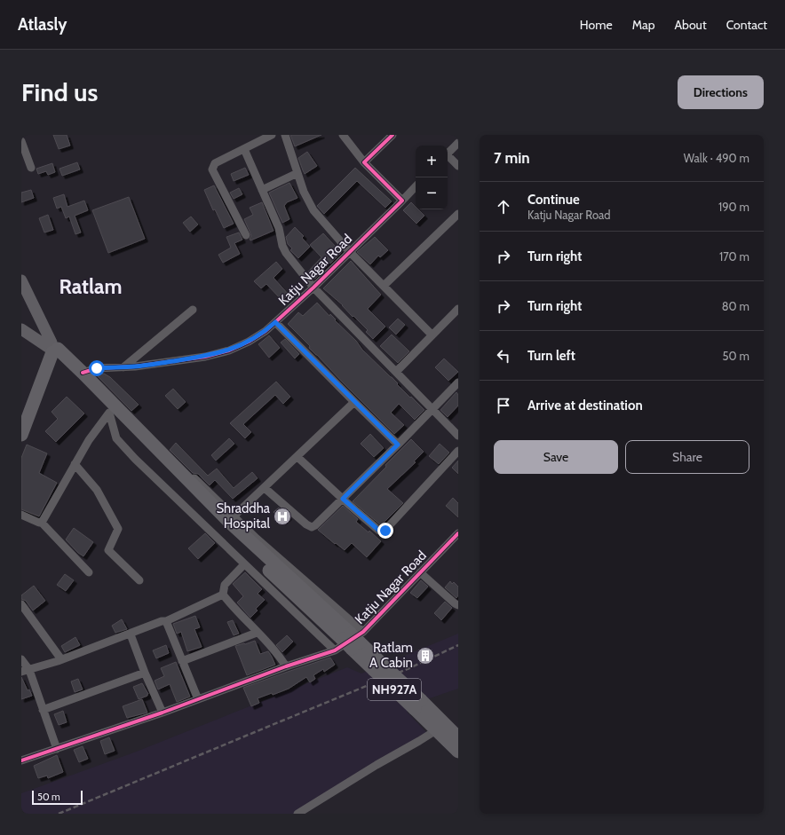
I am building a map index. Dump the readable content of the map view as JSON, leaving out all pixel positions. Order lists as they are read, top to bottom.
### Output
{
  "streets": {
    "highway": ["NH927A"],
    "street": ["Katju Nagar Road"]
  },
  "crossings": [
    ["Katju Nagar Road", "NH927A"]
  ],
  "districts": ["Ratlam"],
  "places": {
    "hospital": ["Shraddha Hospital"],
    "building": ["Ratlam A Cabin"]
  },
  "scale_bar": "50 m",
  "page": {
    "header": "Atlasly",
    "nav": [
      "Home",
      "Map",
      "About",
      "Contact"
    ],
    "buttons": [
      "Directions",
      ["Save", "Share"]
    ],
    "title": "Find us",
    "heading": ["7 min", "Walk · 490 m"],
    "map_buttons": ["+", "−"],
    "list": [
      ["Continue", "Katju Nagar Road", "190 m"],
      ["Turn right", "170 m"],
      ["Turn right", "80 m"],
      ["Turn left", "50 m"],
      "Arrive at destination"
    ],
    "scale": "50 m"
  }
}
